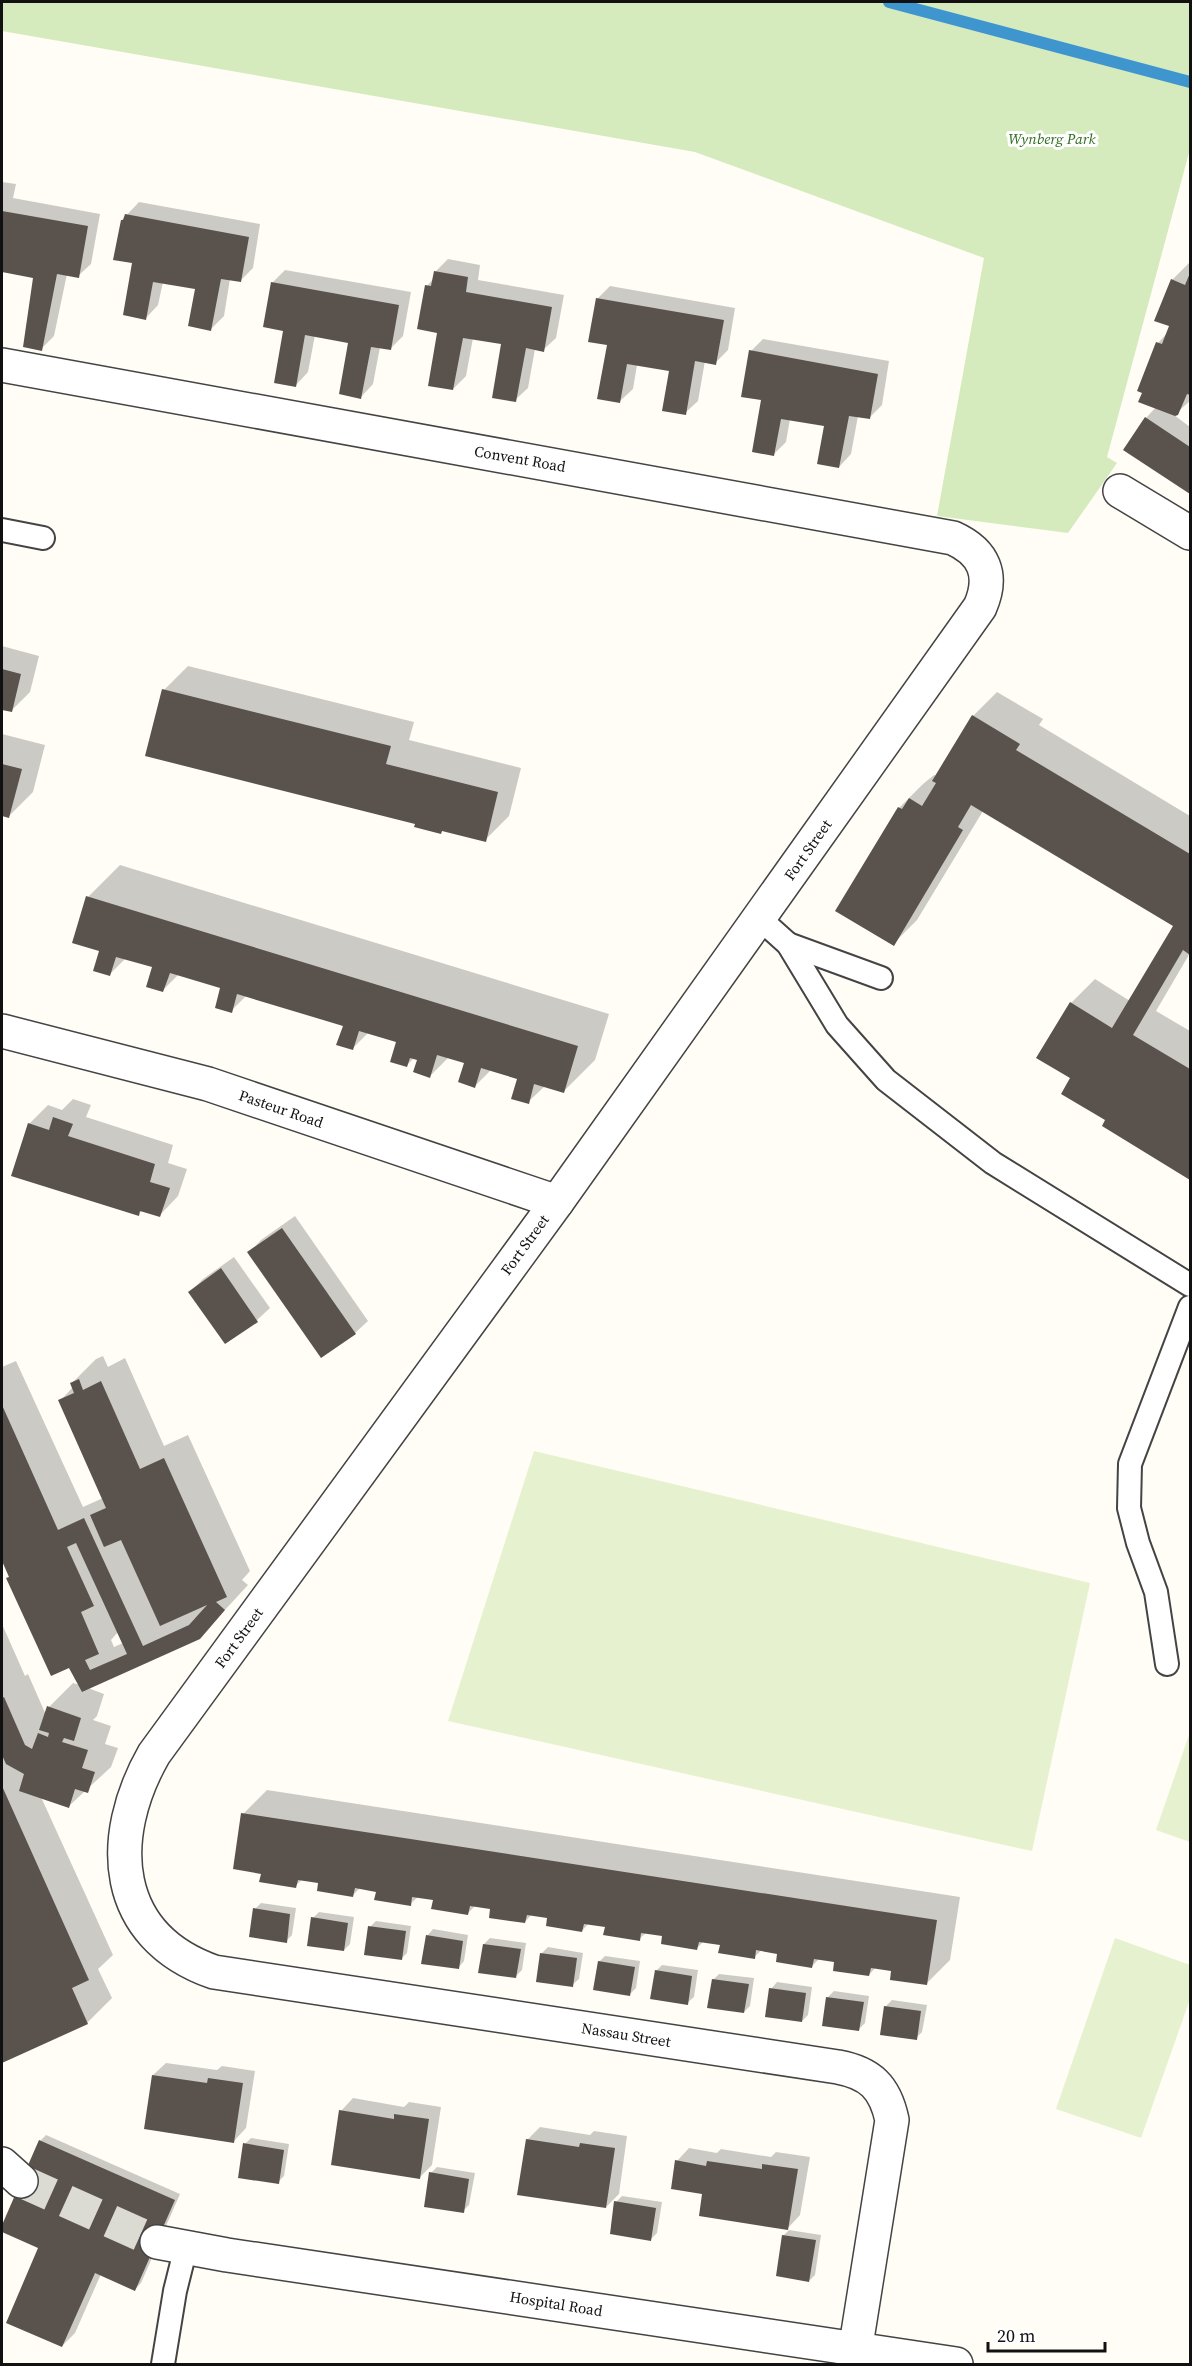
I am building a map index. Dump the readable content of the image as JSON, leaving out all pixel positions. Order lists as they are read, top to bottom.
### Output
{
  "streets": {
    "street": [
      "Convent Road",
      "Fort Street",
      "Pasteur Road",
      "Nassau Street",
      "Hospital Road"
    ]
  },
  "crossings": [
    ["Convent Road", "Fort Street"],
    ["Fort Street", "Pasteur Road"],
    ["Fort Street", "Nassau Street"],
    ["Nassau Street", "Hospital Road"]
  ],
  "parks": ["Wynberg Park"],
  "scale_bar": "20 m"
}
